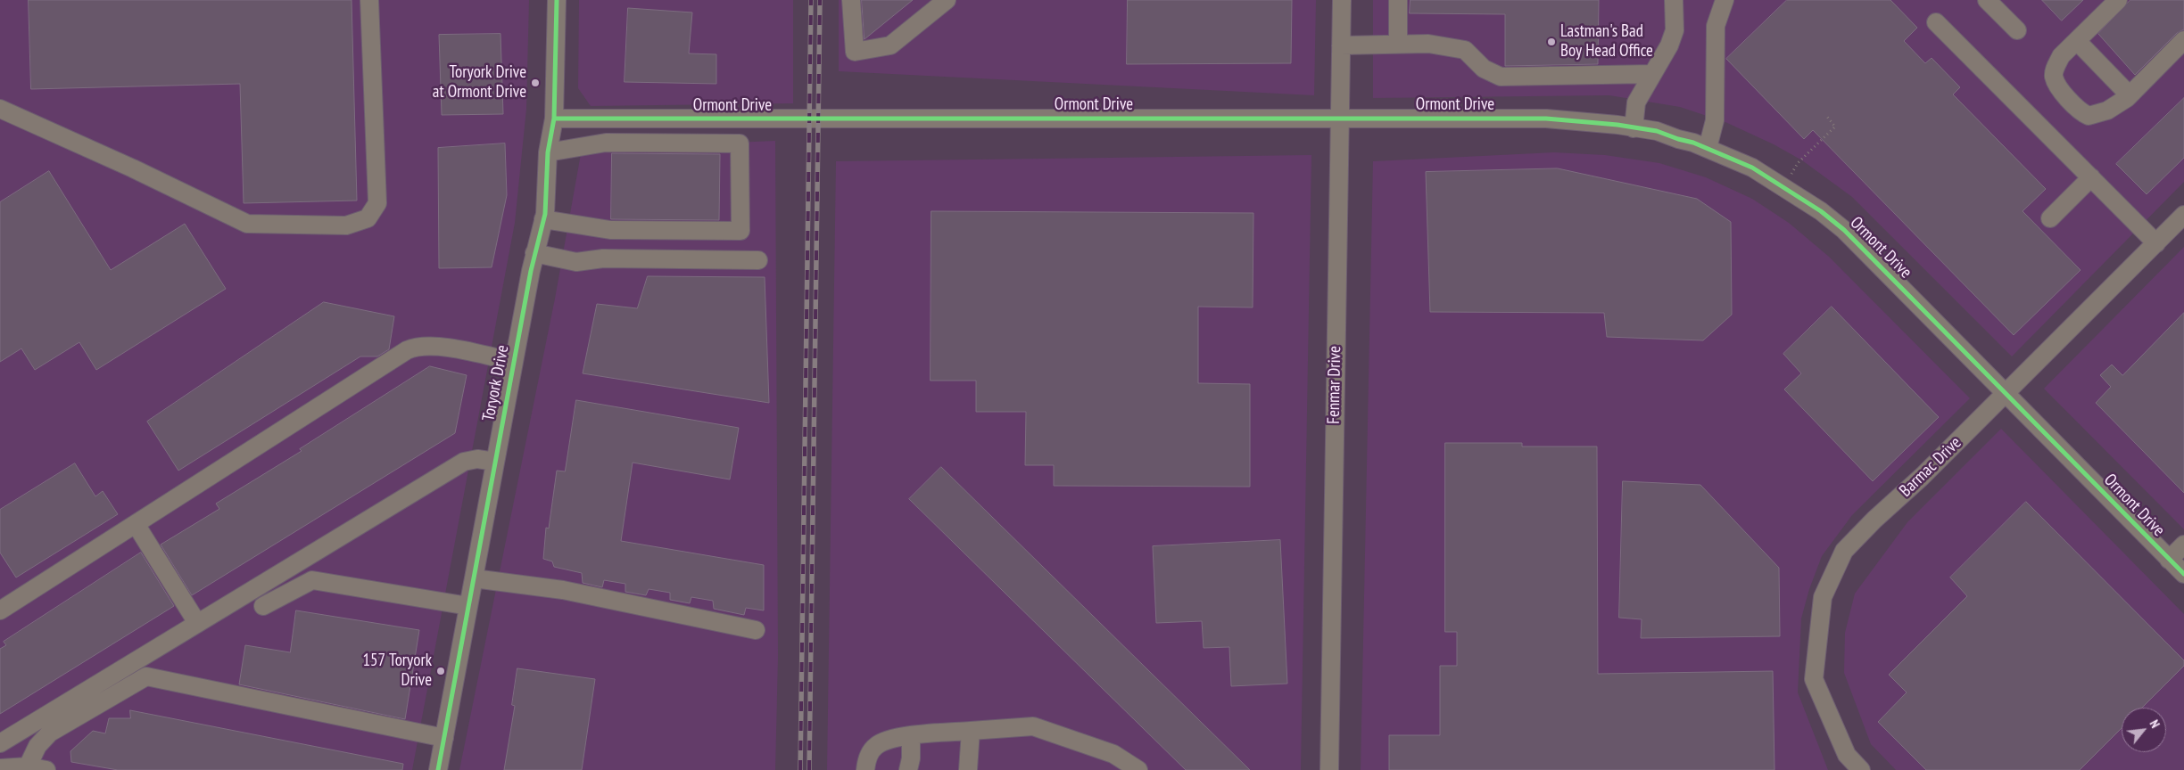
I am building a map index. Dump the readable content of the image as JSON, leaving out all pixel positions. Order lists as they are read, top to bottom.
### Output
{
  "streets": {
    "street": [
      "Ormont Drive",
      "Toryork Drive",
      "Fenmar Drive",
      "Barmac Drive"
    ]
  },
  "crossings": [
    ["Ormont Drive", "Toryork Drive"],
    ["Ormont Drive", "Fenmar Drive"],
    ["Ormont Drive", "Barmac Drive"]
  ],
  "places": ["Lastman's Bad Boy Head Office", "Toryork Drive at Ormont Drive", "157 Toryork Drive"],
  "north": "top right"
}
